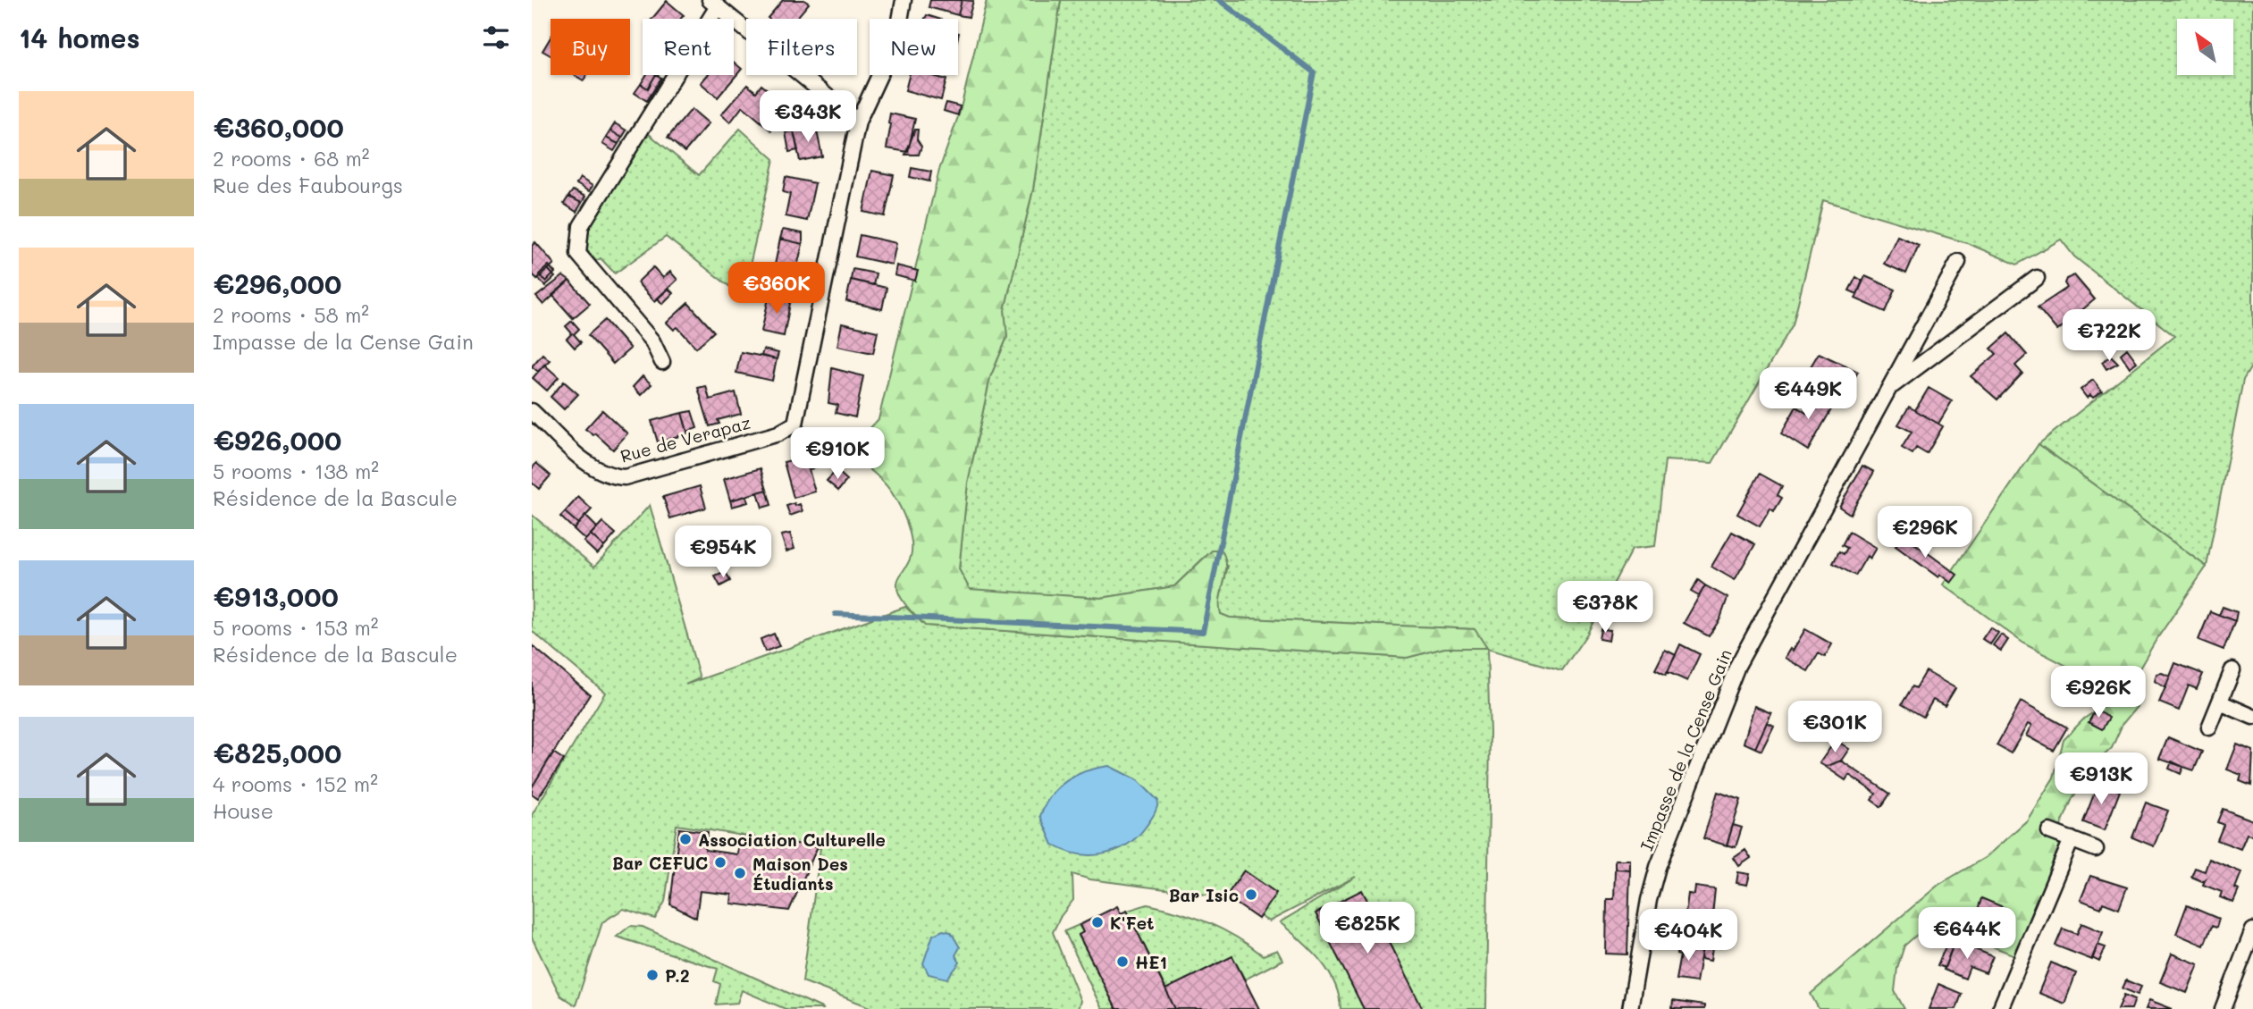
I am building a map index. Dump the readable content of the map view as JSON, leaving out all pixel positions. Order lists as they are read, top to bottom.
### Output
{
  "streets": {
    "street": ["Rue de Verapaz", "Impasse de la Cense Gain"]
  },
  "places": [
    "Association Culturelle",
    "Bar CEFUC",
    "Maison Des Étudiants",
    "Bar Isic",
    "K'Fet",
    "HE1",
    "P.2"
  ],
  "north": "top left",
  "page": {
    "heading": "14 homes",
    "chip": [
      "Buy",
      "Rent",
      "Filters",
      "New"
    ],
    "list": [
      {
        "name": "€360,000",
        "note": "2 rooms · 68 m² · Rue des Faubourgs"
      },
      {
        "name": "€296,000",
        "note": "2 rooms · 58 m² · Impasse de la Cense Gain"
      },
      {
        "name": "€926,000",
        "note": "5 rooms · 138 m² · Résidence de la Bascule"
      },
      {
        "name": "€913,000",
        "note": "5 rooms · 153 m² · Résidence de la Bascule"
      },
      {
        "name": "€825,000",
        "note": "4 rooms · 152 m² · House"
      }
    ],
    "price": [
      "€343K",
      "€360K",
      "€722K",
      "€449K",
      "€910K",
      "€296K",
      "€954K",
      "€378K",
      "€926K",
      "€301K",
      "€913K",
      "€825K",
      "€644K",
      "€404K"
    ]
  }
}
